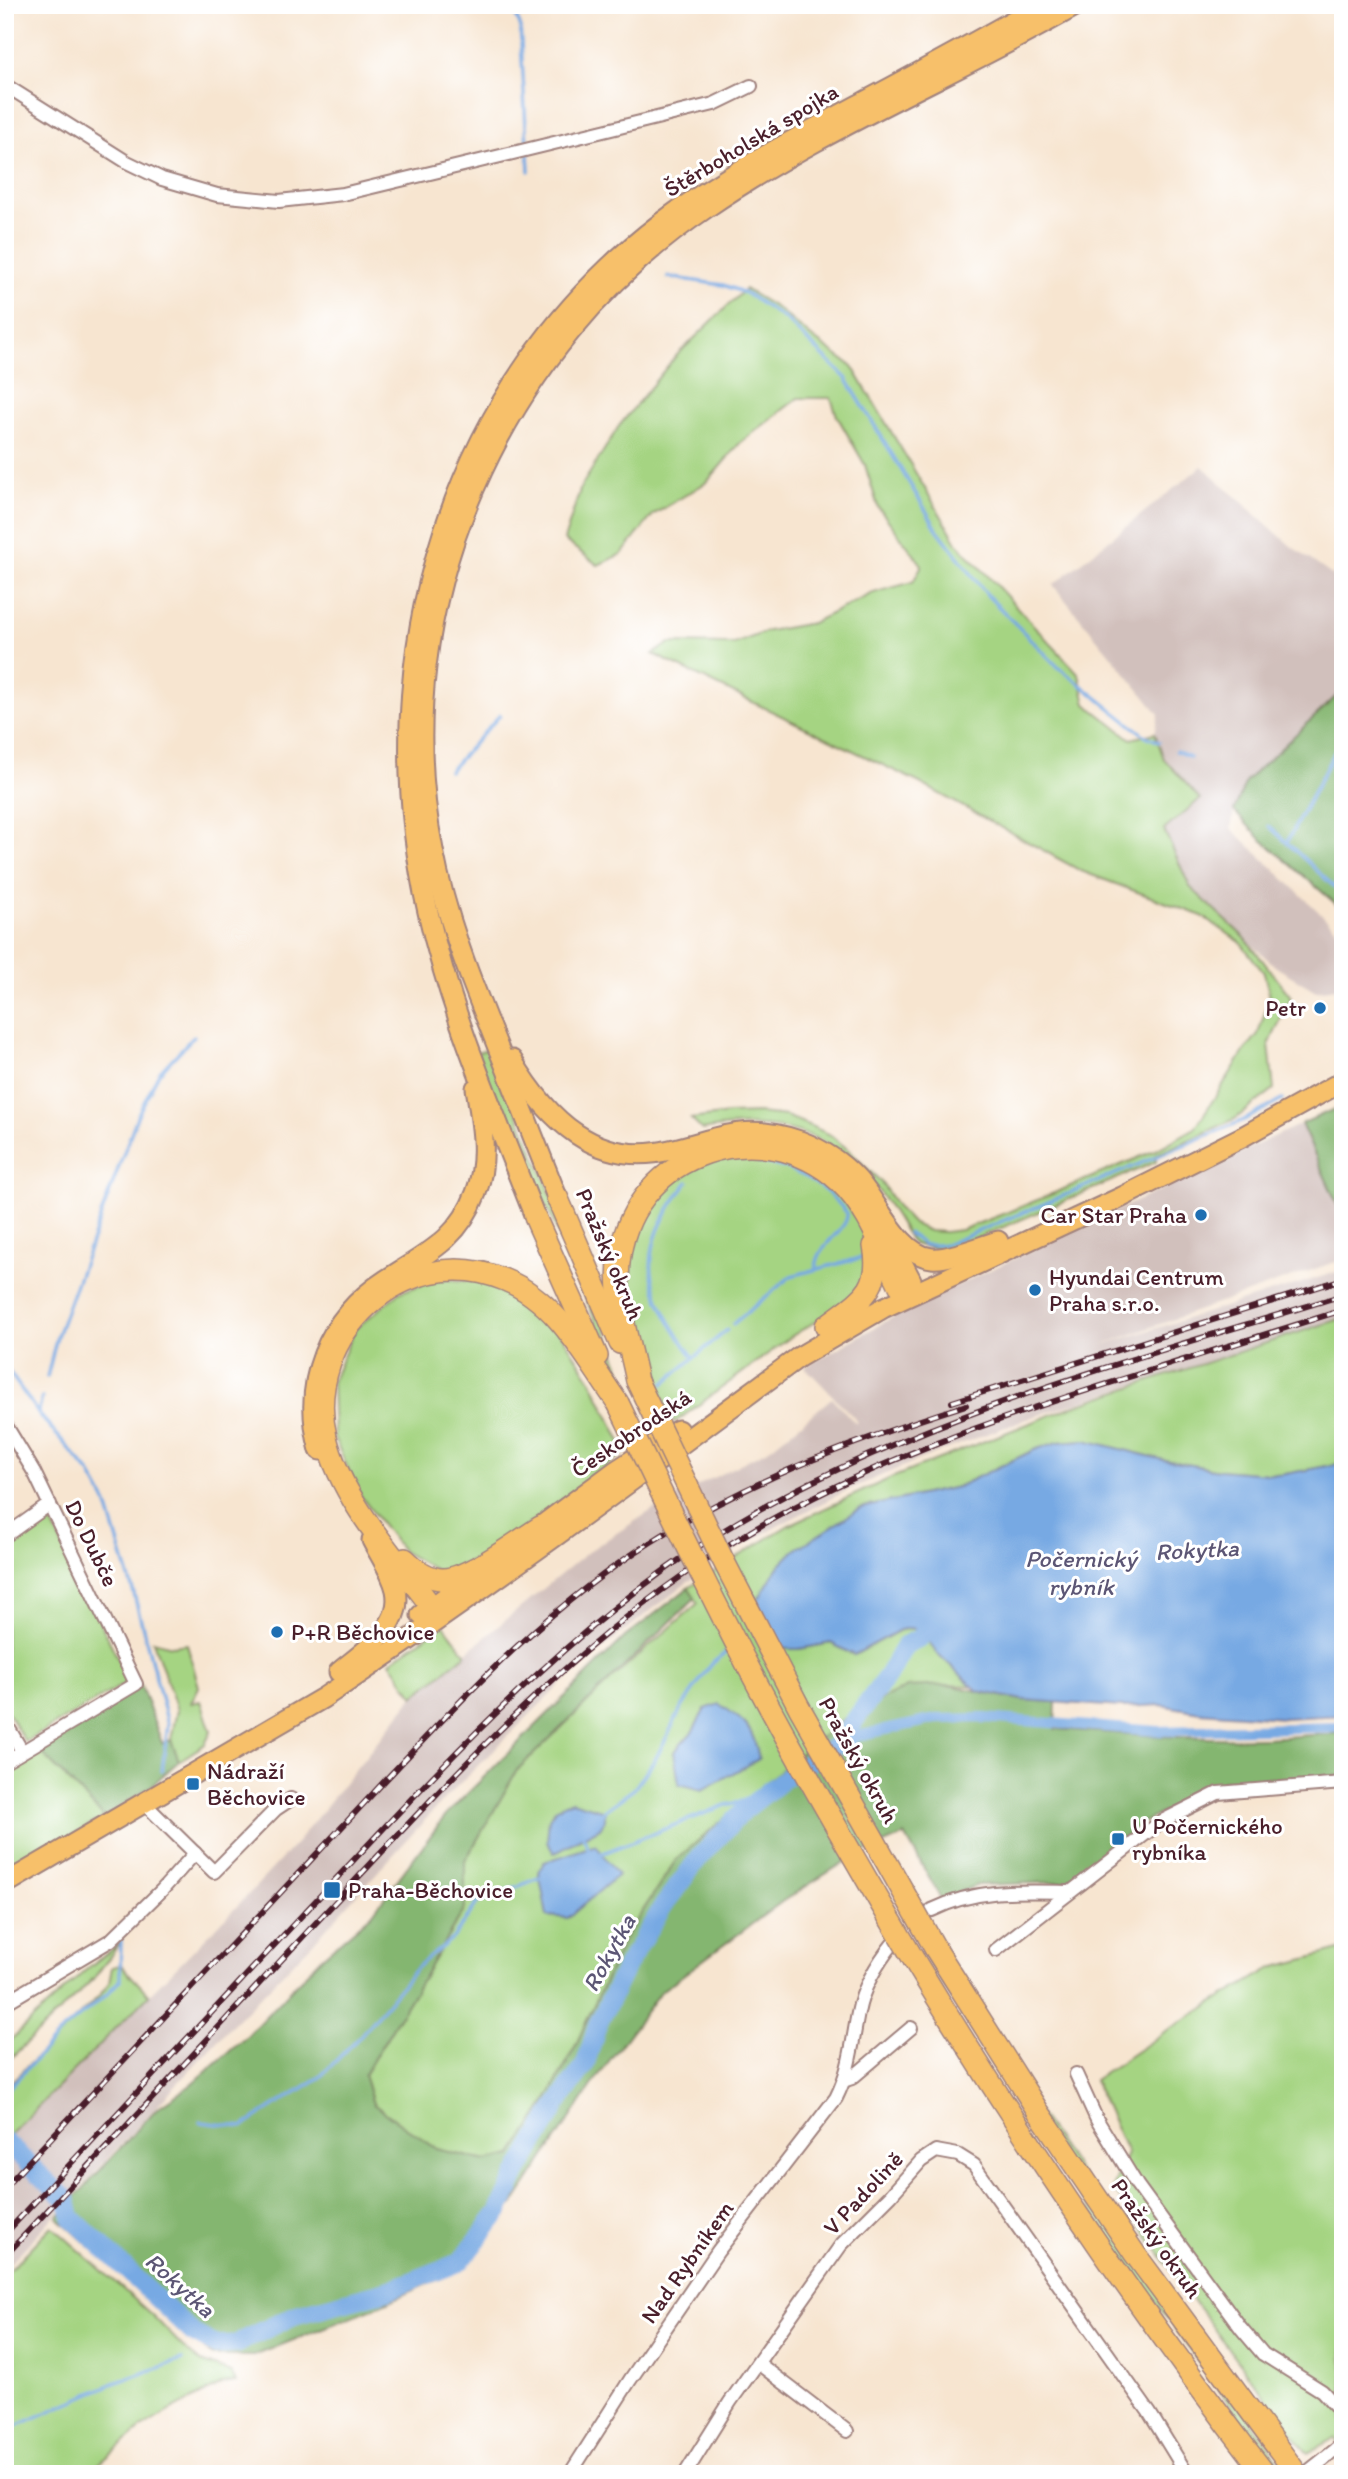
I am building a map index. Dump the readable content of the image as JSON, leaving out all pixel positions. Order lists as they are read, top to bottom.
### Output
{
  "streets": {
    "highway": ["Pražský okruh"],
    "main road": ["Štěrboholská spojka", "Českobrodská"],
    "street": ["Do Dubče", "V Padolině", "Nad Rybníkem"]
  },
  "crossings": [
    ["Štěrboholská spojka", "Pražský okruh"]
  ],
  "water": ["Rokytka", "Počernický rybník"],
  "places": {
    "other": [
      "Petr",
      "Car Star Praha",
      "Hyundai Centrum Praha s.r.o.",
      "P+R Běchovice"
    ],
    "transit": ["Nádraží Běchovice", "U Počernického rybníka", "Praha-Běchovice"]
  }
}
